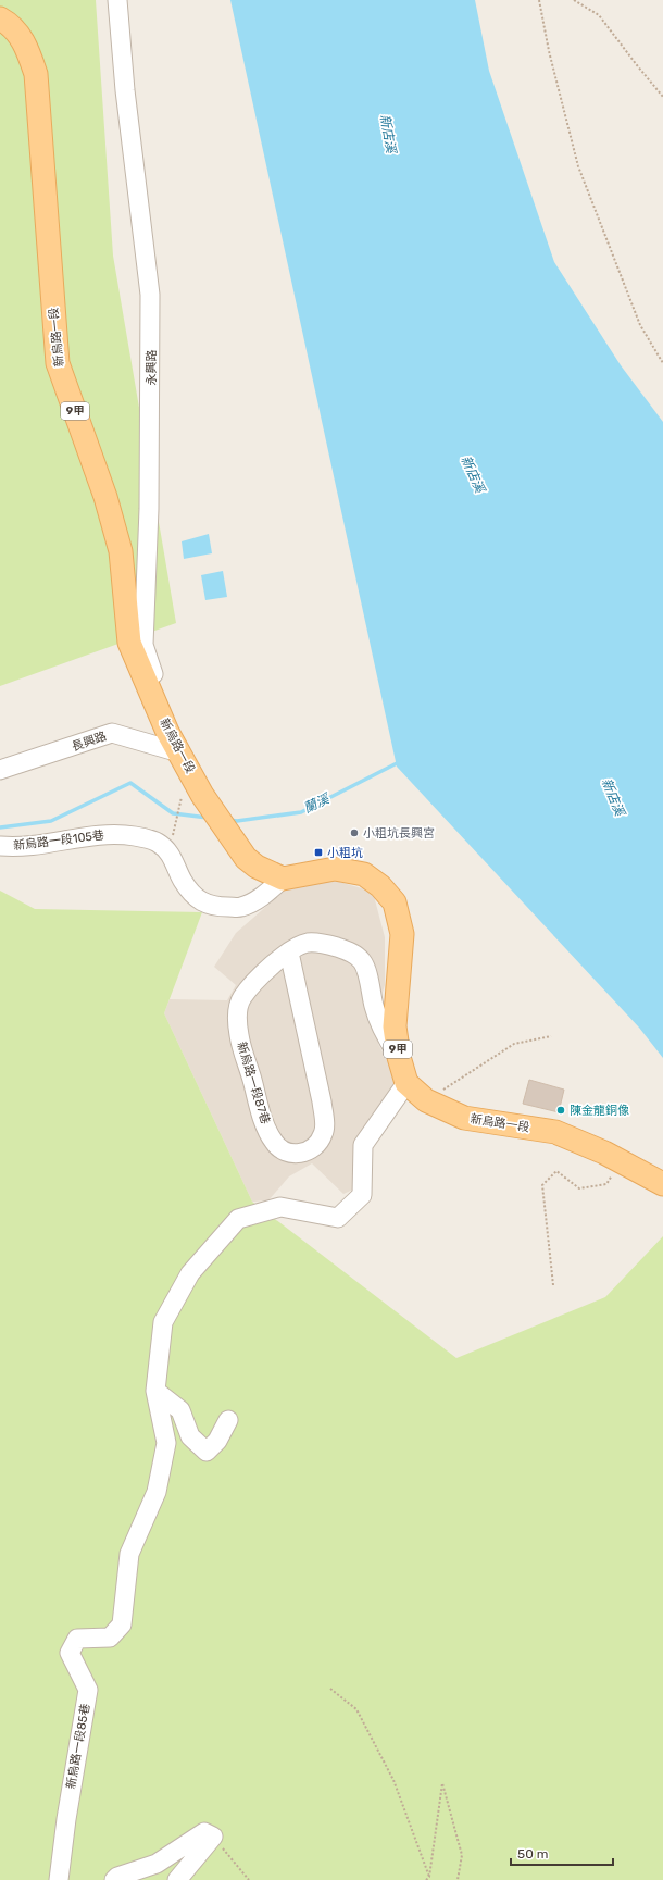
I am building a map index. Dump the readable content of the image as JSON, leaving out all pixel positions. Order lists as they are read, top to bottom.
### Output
{
  "streets": {
    "main road": ["新烏路一段", "9甲"],
    "street": [
      "永興路",
      "長興路",
      "新烏路一段105巷",
      "新烏路一段87巷",
      "新烏路一段85巷"
    ]
  },
  "crossings": [
    ["新烏路一段", "永興路"],
    ["新烏路一段", "9甲"],
    ["新烏路一段", "長興路"],
    ["新烏路一段", "新烏路一段105巷"],
    ["新烏路一段", "新烏路一段85巷"],
    ["9甲", "新烏路一段105巷"],
    ["9甲", "新烏路一段87巷"],
    ["9甲", "新烏路一段85巷"]
  ],
  "water": ["新店溪", "蘭溪"],
  "places": {
    "other": ["小粗坑長興宮", "陳金龍銅像"],
    "transit": ["小粗坑"]
  },
  "scale_bar": "50 m"
}
